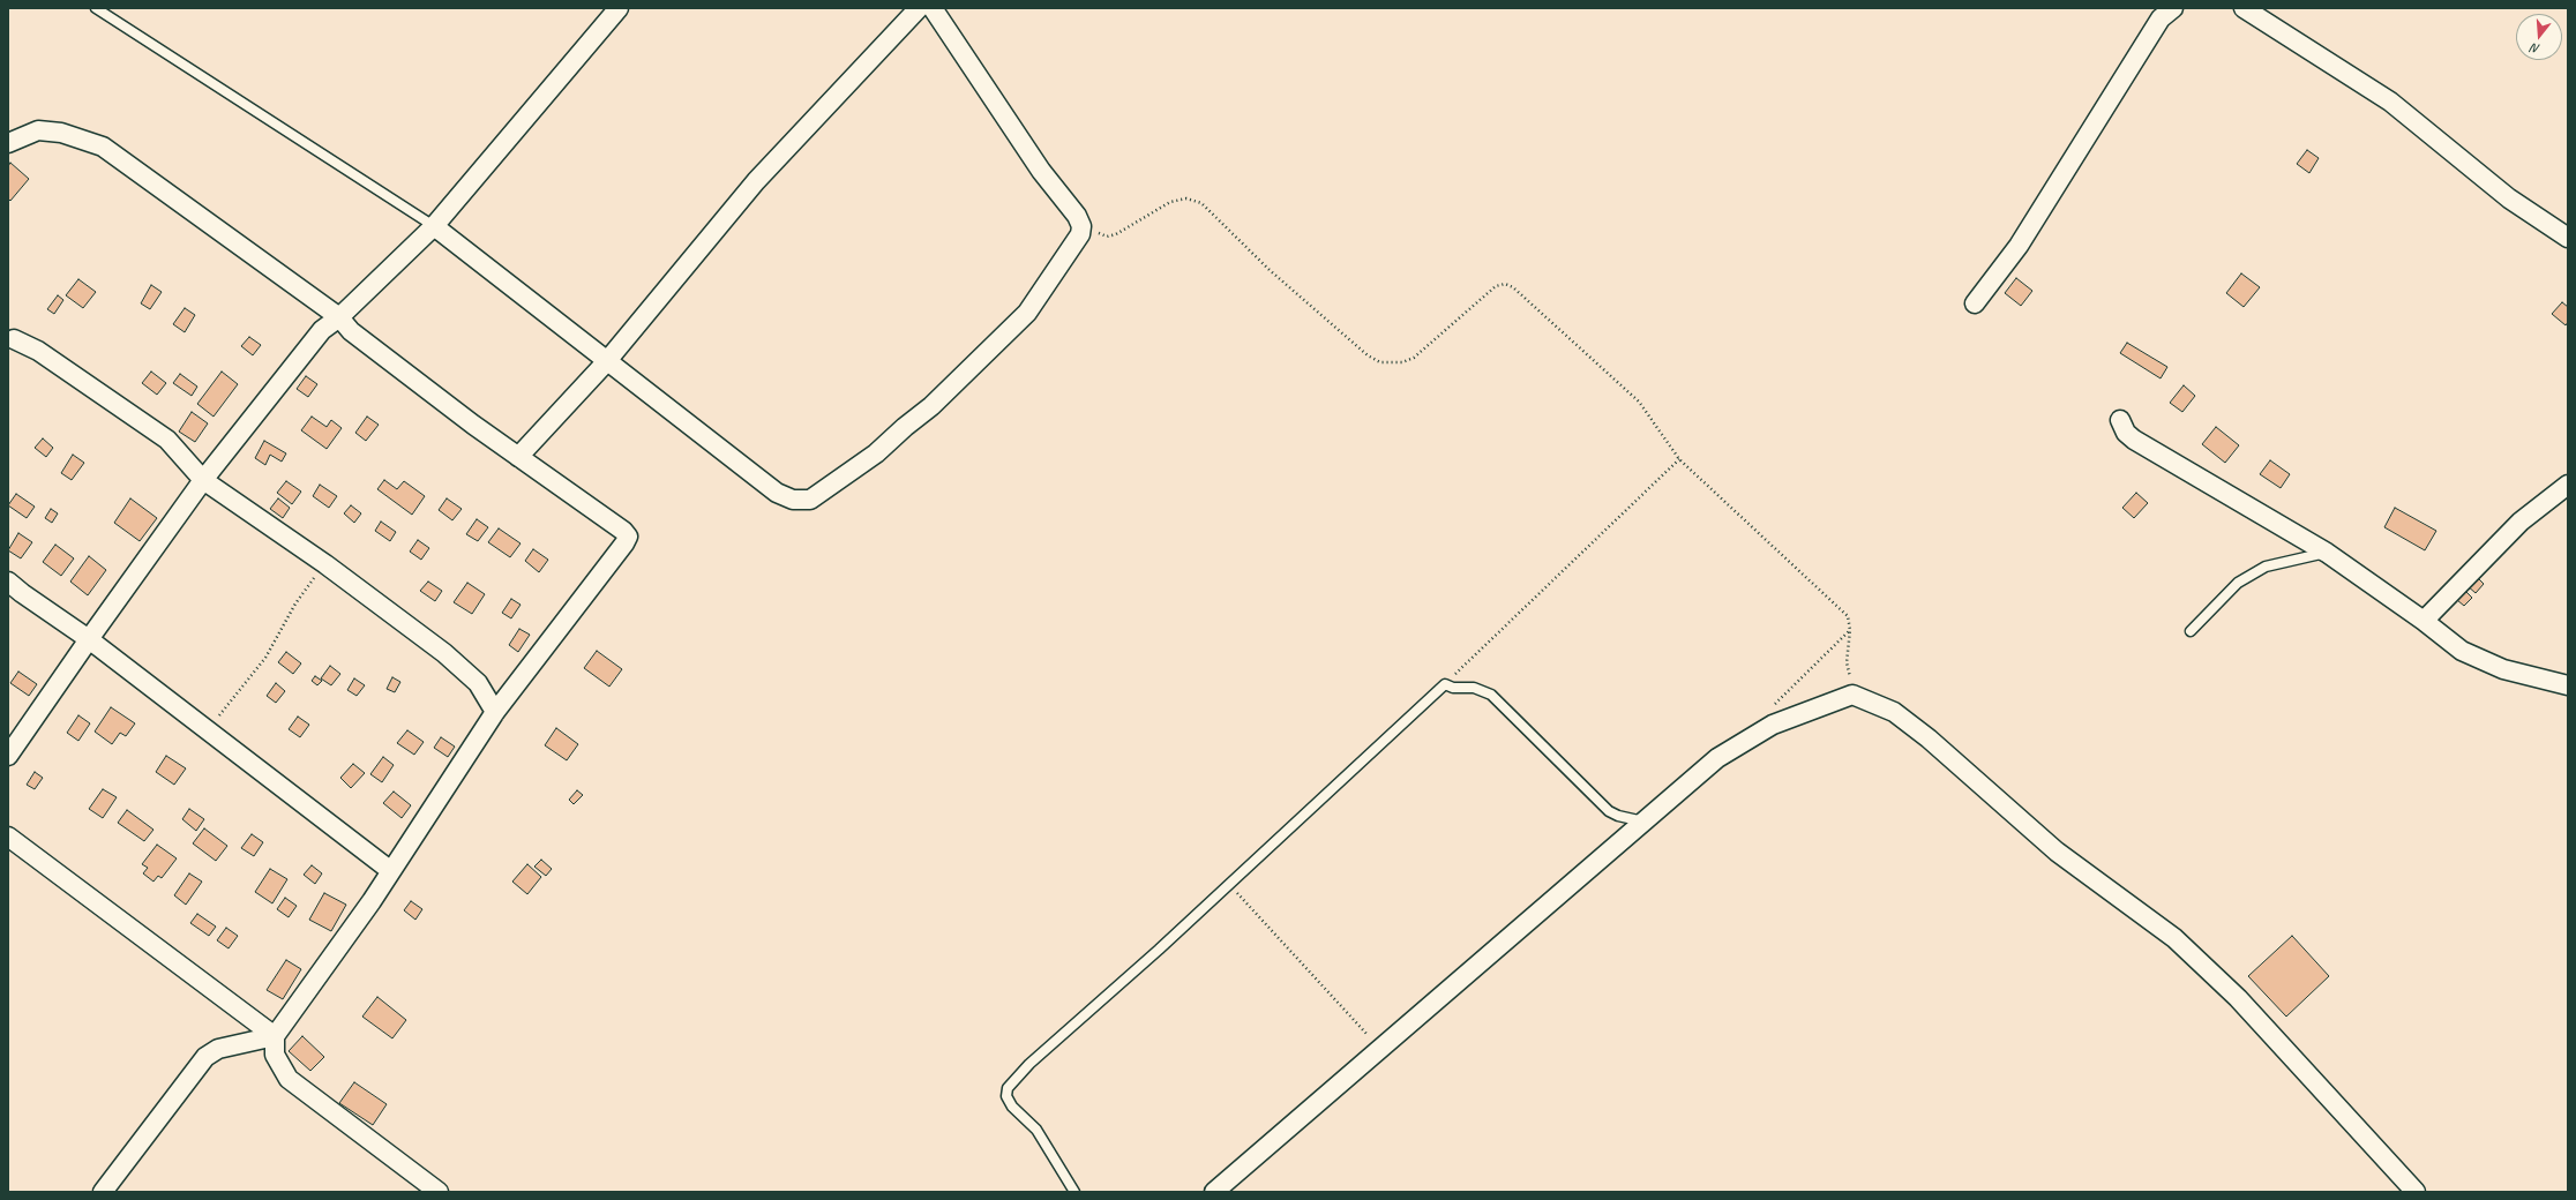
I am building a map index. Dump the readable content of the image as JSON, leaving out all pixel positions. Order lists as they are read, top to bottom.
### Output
{
  "north": "bottom"
}
